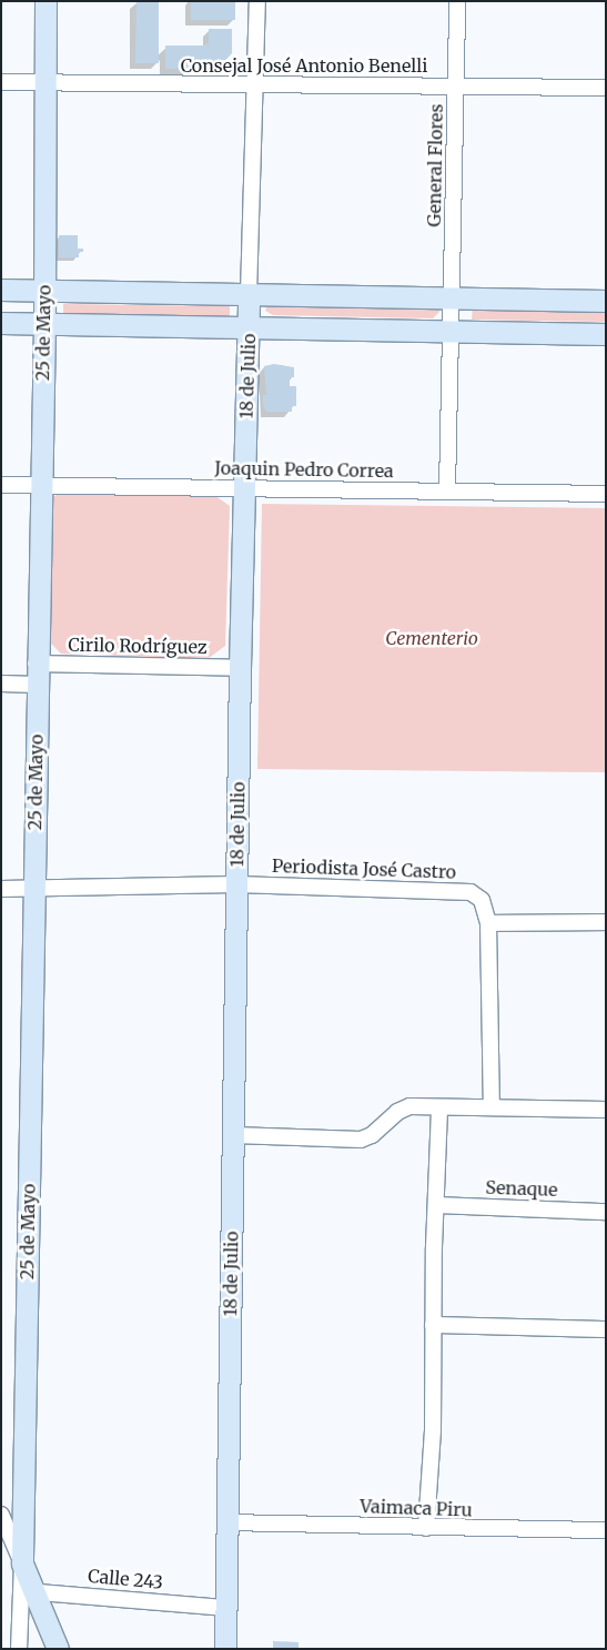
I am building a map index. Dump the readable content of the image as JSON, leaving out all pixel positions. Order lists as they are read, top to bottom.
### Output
{
  "streets": {
    "street": [
      "Consejal José Antonio Benelli",
      "General Flores",
      "25 de Mayo",
      "18 de Julio",
      "Joaquin Pedro Correa",
      "Cirilo Rodríguez",
      "Periodista José Castro",
      "Senaque",
      "Vaimaca Piru",
      "Calle 243"
    ]
  },
  "crossings": [
    ["Consejal José Antonio Benelli", "General Flores"],
    ["Consejal José Antonio Benelli", "25 de Mayo"],
    ["Consejal José Antonio Benelli", "18 de Julio"],
    ["General Flores", "Joaquin Pedro Correa"],
    ["25 de Mayo", "Joaquin Pedro Correa"],
    ["25 de Mayo", "Cirilo Rodríguez"],
    ["25 de Mayo", "Periodista José Castro"],
    ["18 de Julio", "Joaquin Pedro Correa"],
    ["18 de Julio", "Cirilo Rodríguez"],
    ["18 de Julio", "Periodista José Castro"],
    ["18 de Julio", "Vaimaca Piru"],
    ["18 de Julio", "Calle 243"]
  ],
  "parks": ["Cementerio"]
}
